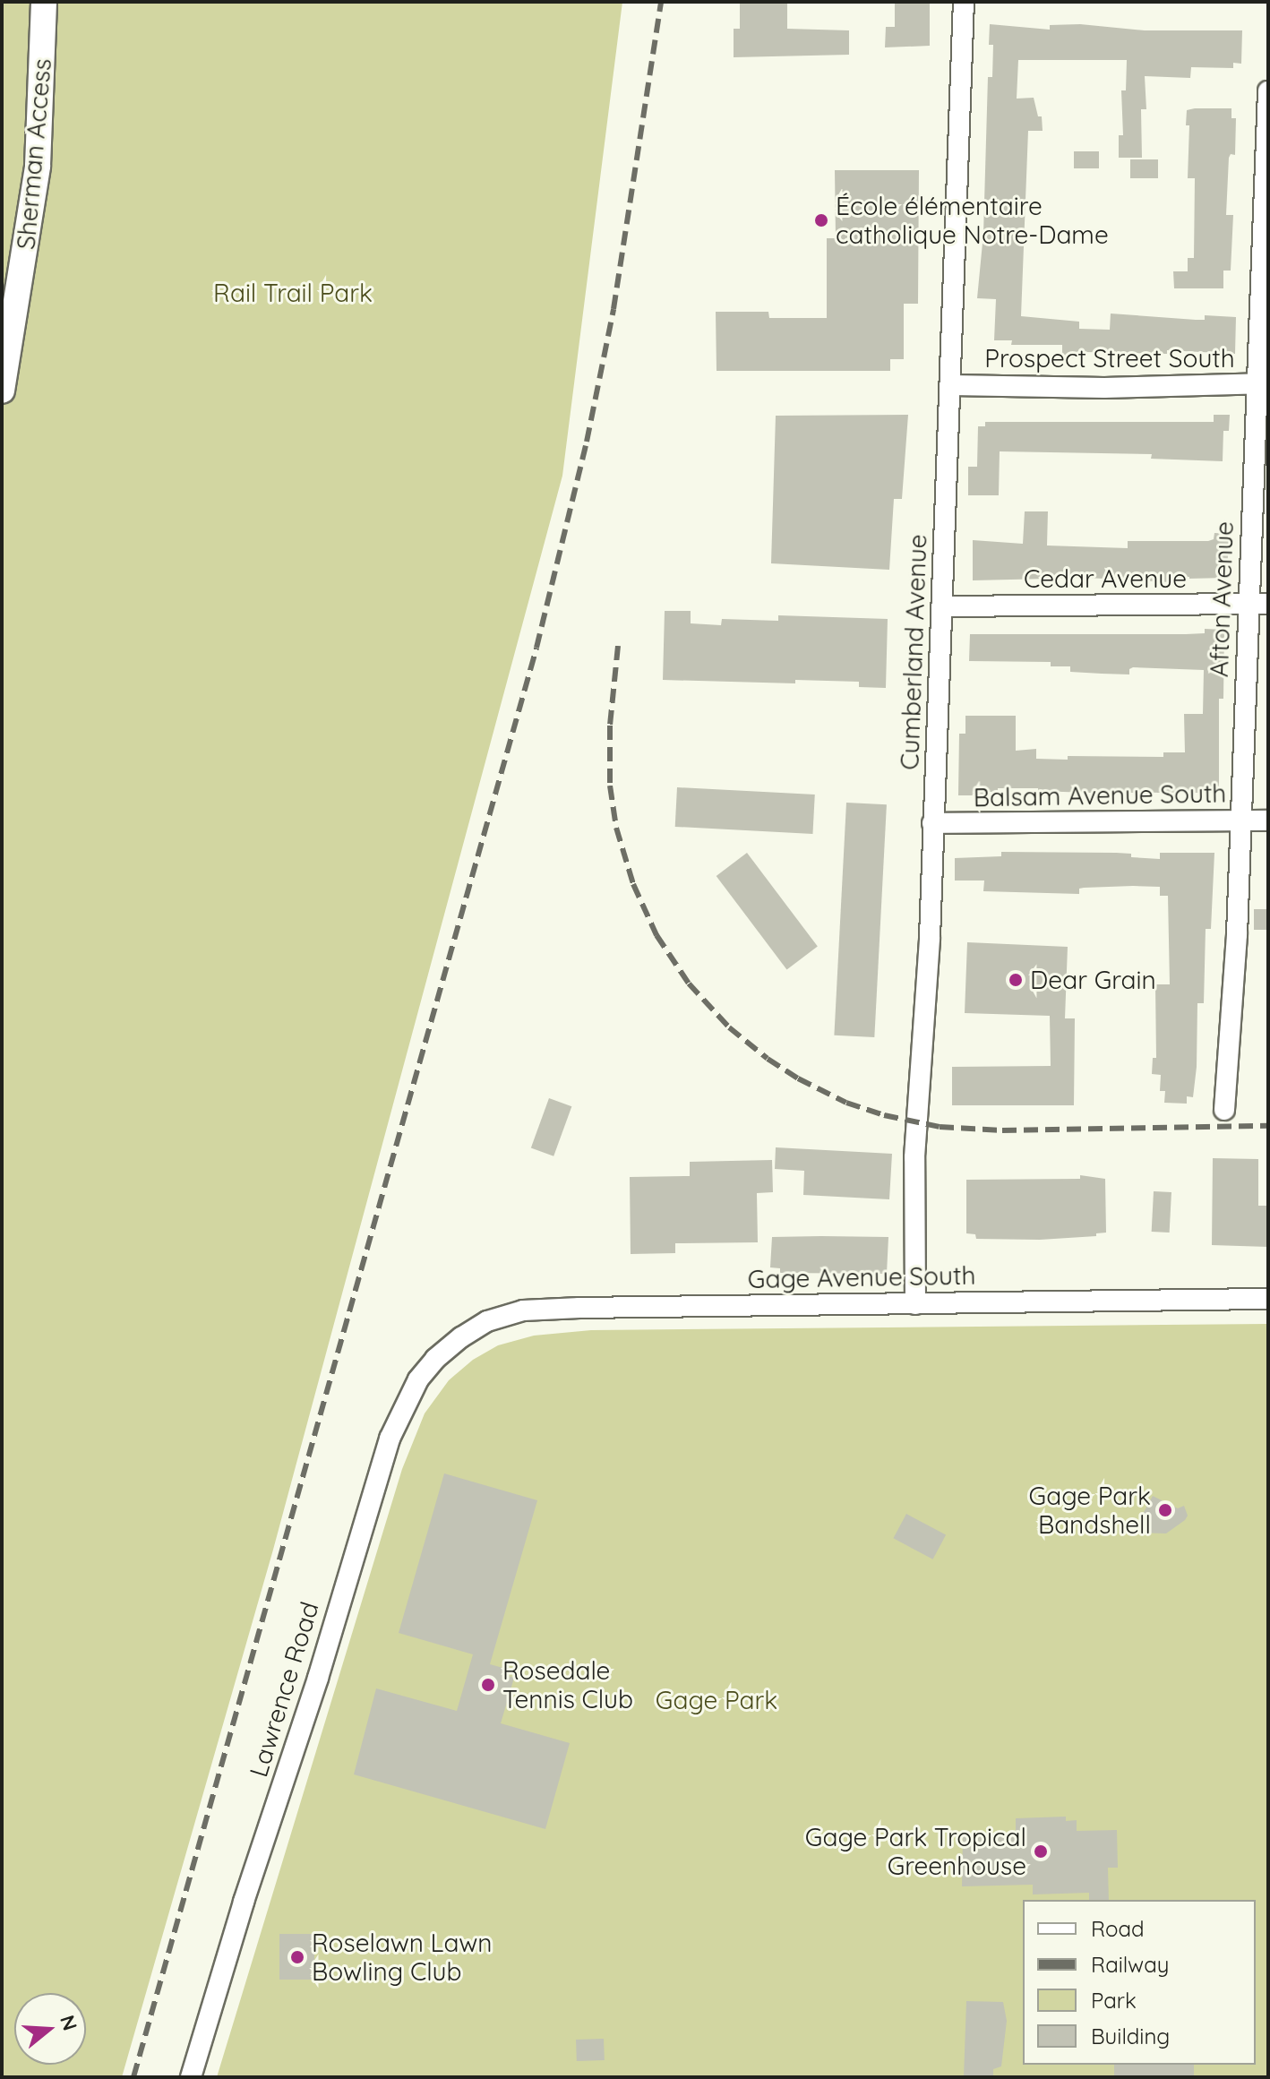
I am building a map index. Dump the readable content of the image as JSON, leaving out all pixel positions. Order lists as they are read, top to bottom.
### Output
{
  "streets": {
    "main road": ["Sherman Access"],
    "street": [
      "Prospect Street South",
      "Cedar Avenue",
      "Afton Avenue",
      "Cumberland Avenue",
      "Balsam Avenue South",
      "Gage Avenue South",
      "Lawrence Road"
    ]
  },
  "crossings": [
    ["Prospect Street South", "Afton Avenue"],
    ["Prospect Street South", "Cumberland Avenue"],
    ["Cedar Avenue", "Afton Avenue"],
    ["Cedar Avenue", "Cumberland Avenue"],
    ["Afton Avenue", "Balsam Avenue South"],
    ["Cumberland Avenue", "Balsam Avenue South"],
    ["Cumberland Avenue", "Gage Avenue South"],
    ["Gage Avenue South", "Lawrence Road"]
  ],
  "parks": ["Rail Trail Park", "Gage Park"],
  "places": [
    "École élémentaire catholique Notre-Dame",
    "Dear Grain",
    "Gage Park Bandshell",
    "Rosedale Tennis Club",
    "Gage Park Tropical Greenhouse",
    "Roselawn Lawn Bowling Club"
  ],
  "legend": [
    "Road",
    "Railway",
    "Park",
    "Building"
  ],
  "north": "right"
}
